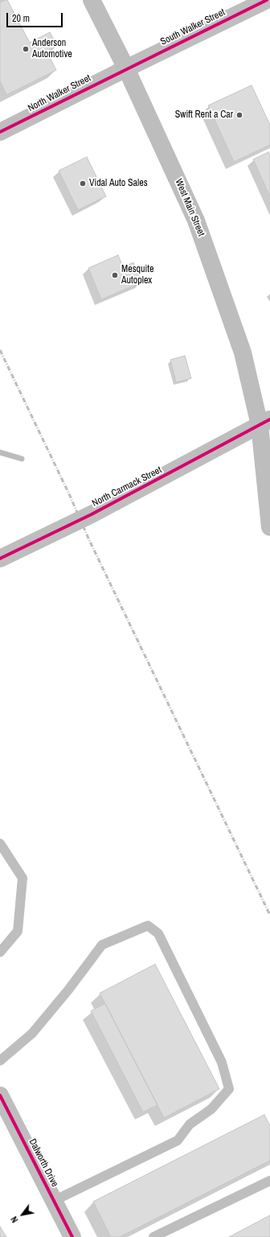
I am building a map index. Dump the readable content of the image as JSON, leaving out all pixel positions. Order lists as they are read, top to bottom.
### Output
{
  "streets": {
    "main road": ["West Main Street"],
    "street": [
      "South Walker Street",
      "North Walker Street",
      "North Carmack Street",
      "Dalworth Drive"
    ]
  },
  "crossings": [
    ["South Walker Street", "North Walker Street"],
    ["South Walker Street", "West Main Street"],
    ["North Walker Street", "West Main Street"],
    ["West Main Street", "North Carmack Street"]
  ],
  "places": [
    "Anderson Automotive",
    "Swift Rent a Car",
    "Vidal Auto Sales",
    "Mesquite Autoplex"
  ],
  "scale_bar": "20 m",
  "north": "bottom left"
}
